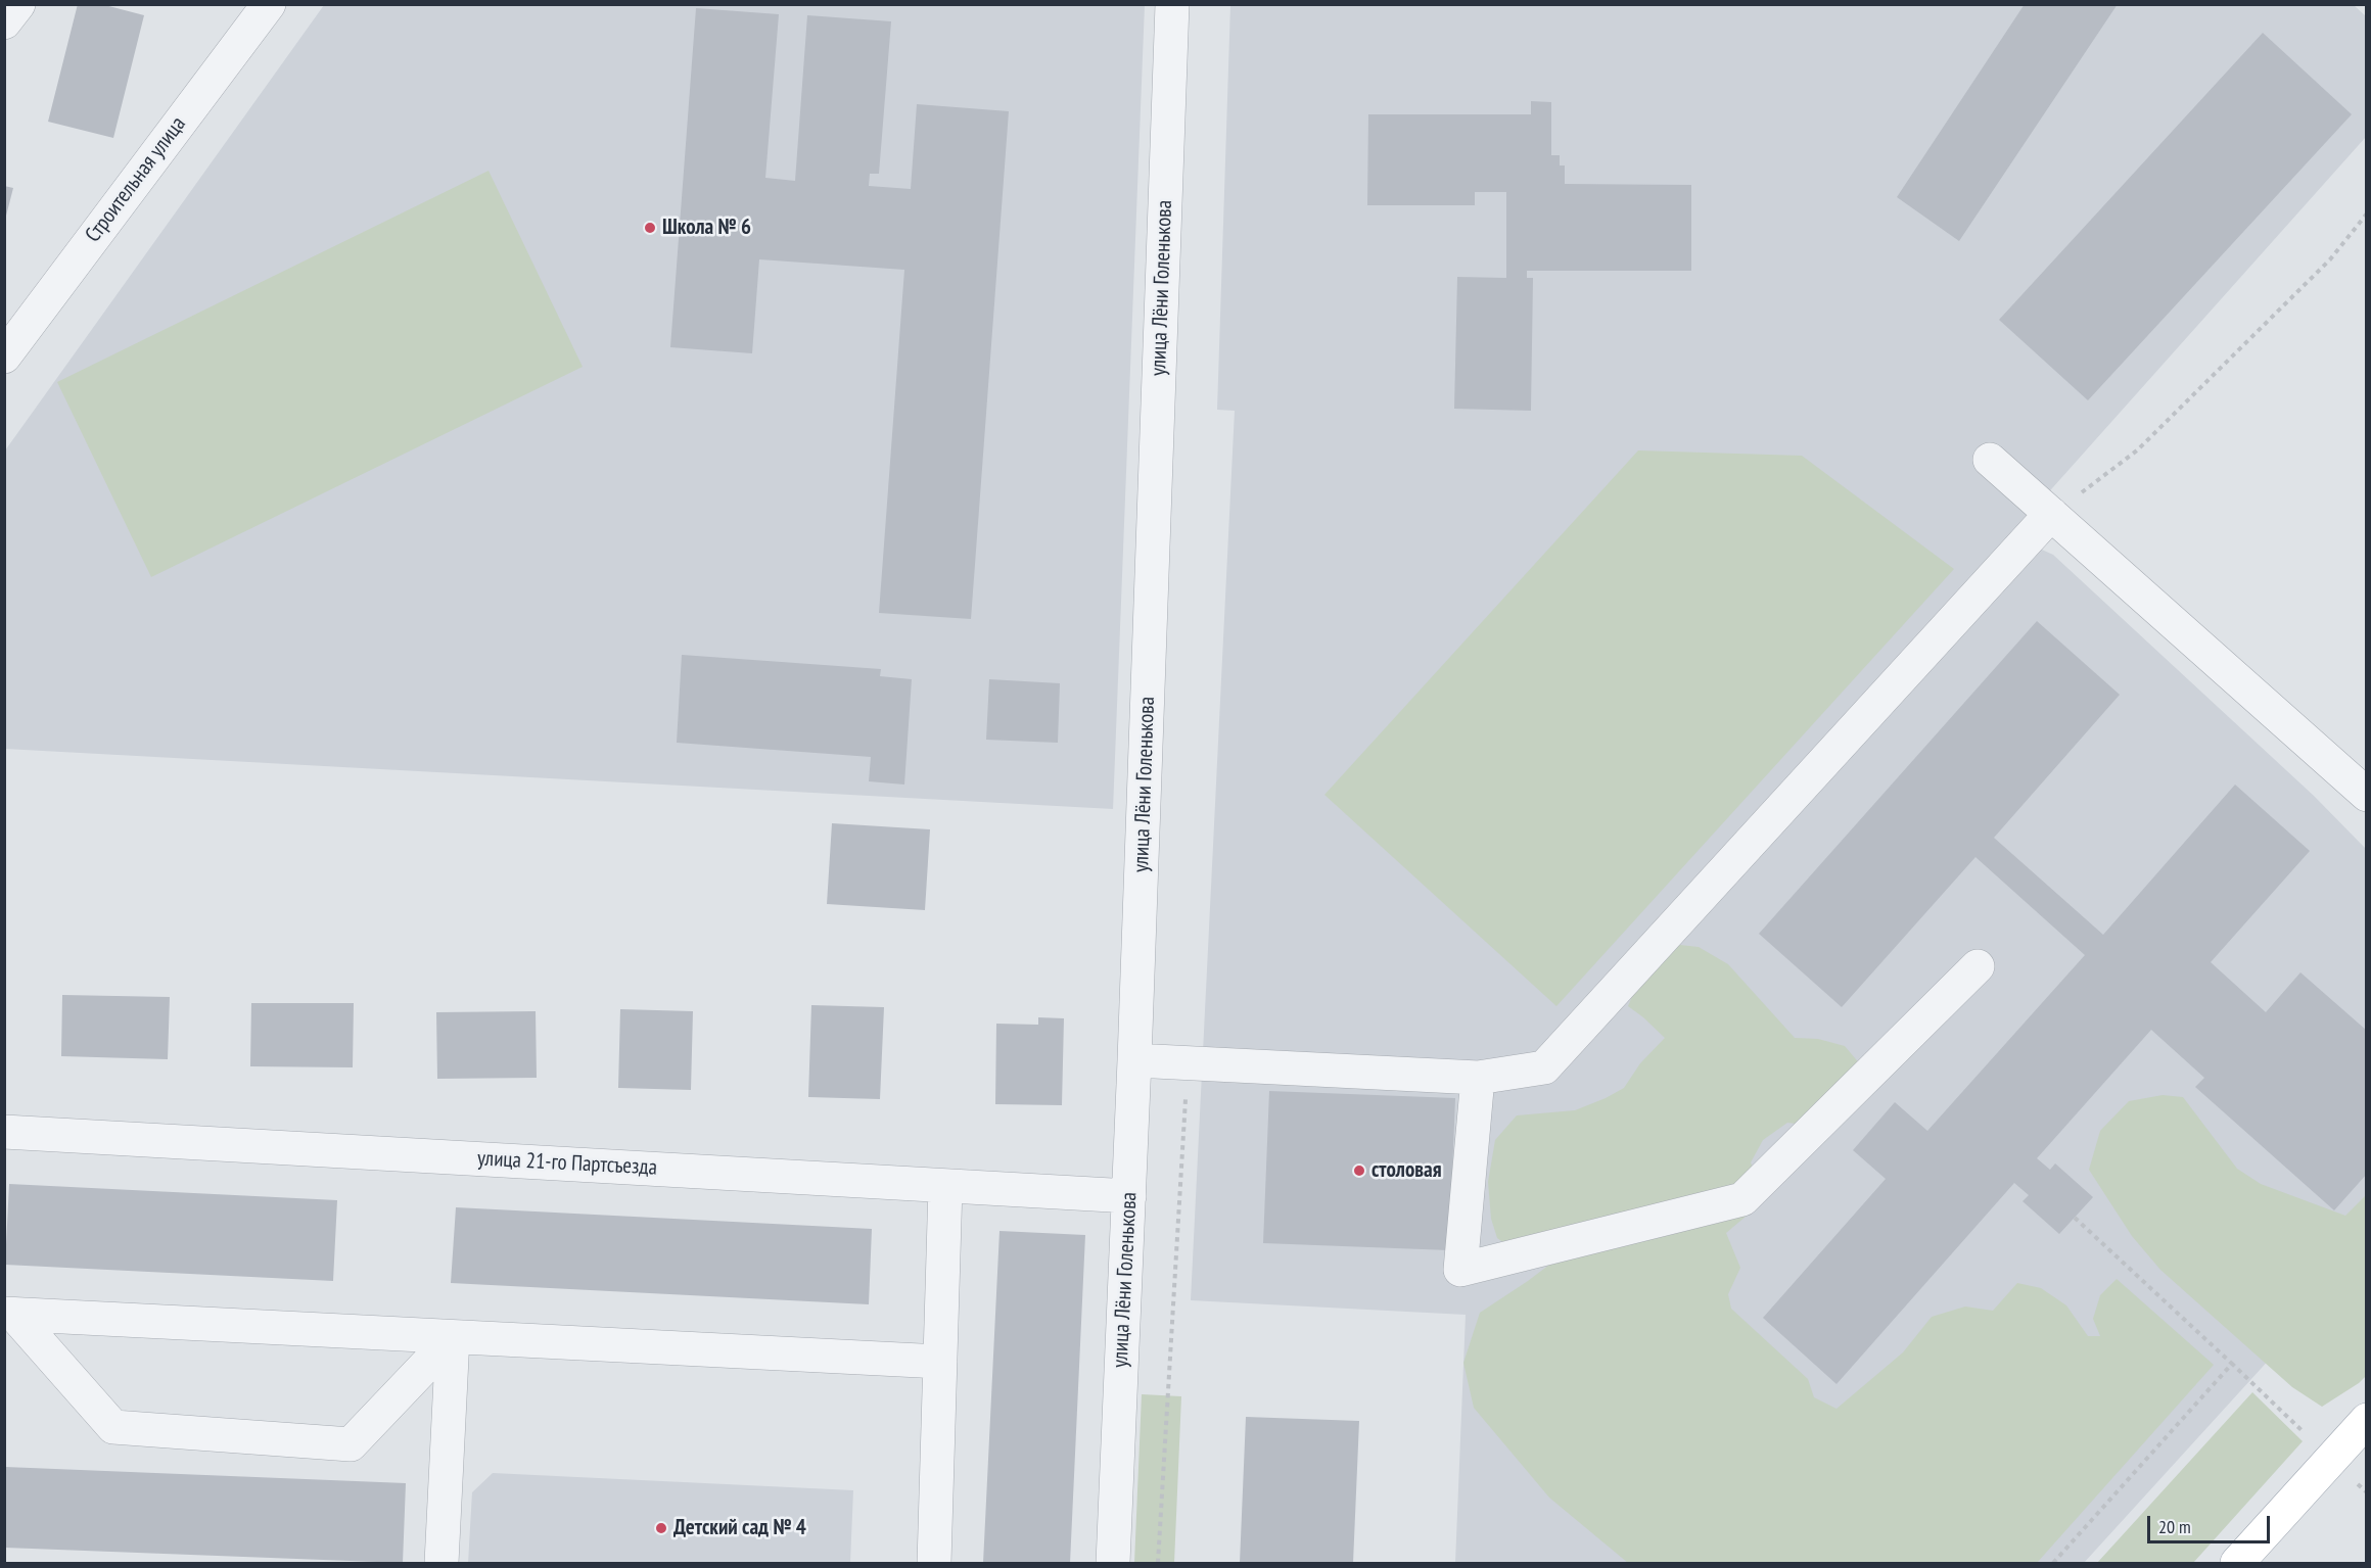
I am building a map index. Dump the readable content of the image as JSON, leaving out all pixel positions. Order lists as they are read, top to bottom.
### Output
{
  "streets": {
    "street": ["Строительная улица", "улица Лёни Голенькова", "улица 21-го Партсъезда"]
  },
  "crossings": [
    ["улица Лёни Голенькова", "улица 21-го Партсъезда"]
  ],
  "places": ["Школа № 6", "столовая", "Детский сад № 4"],
  "scale_bar": "20 m"
}
